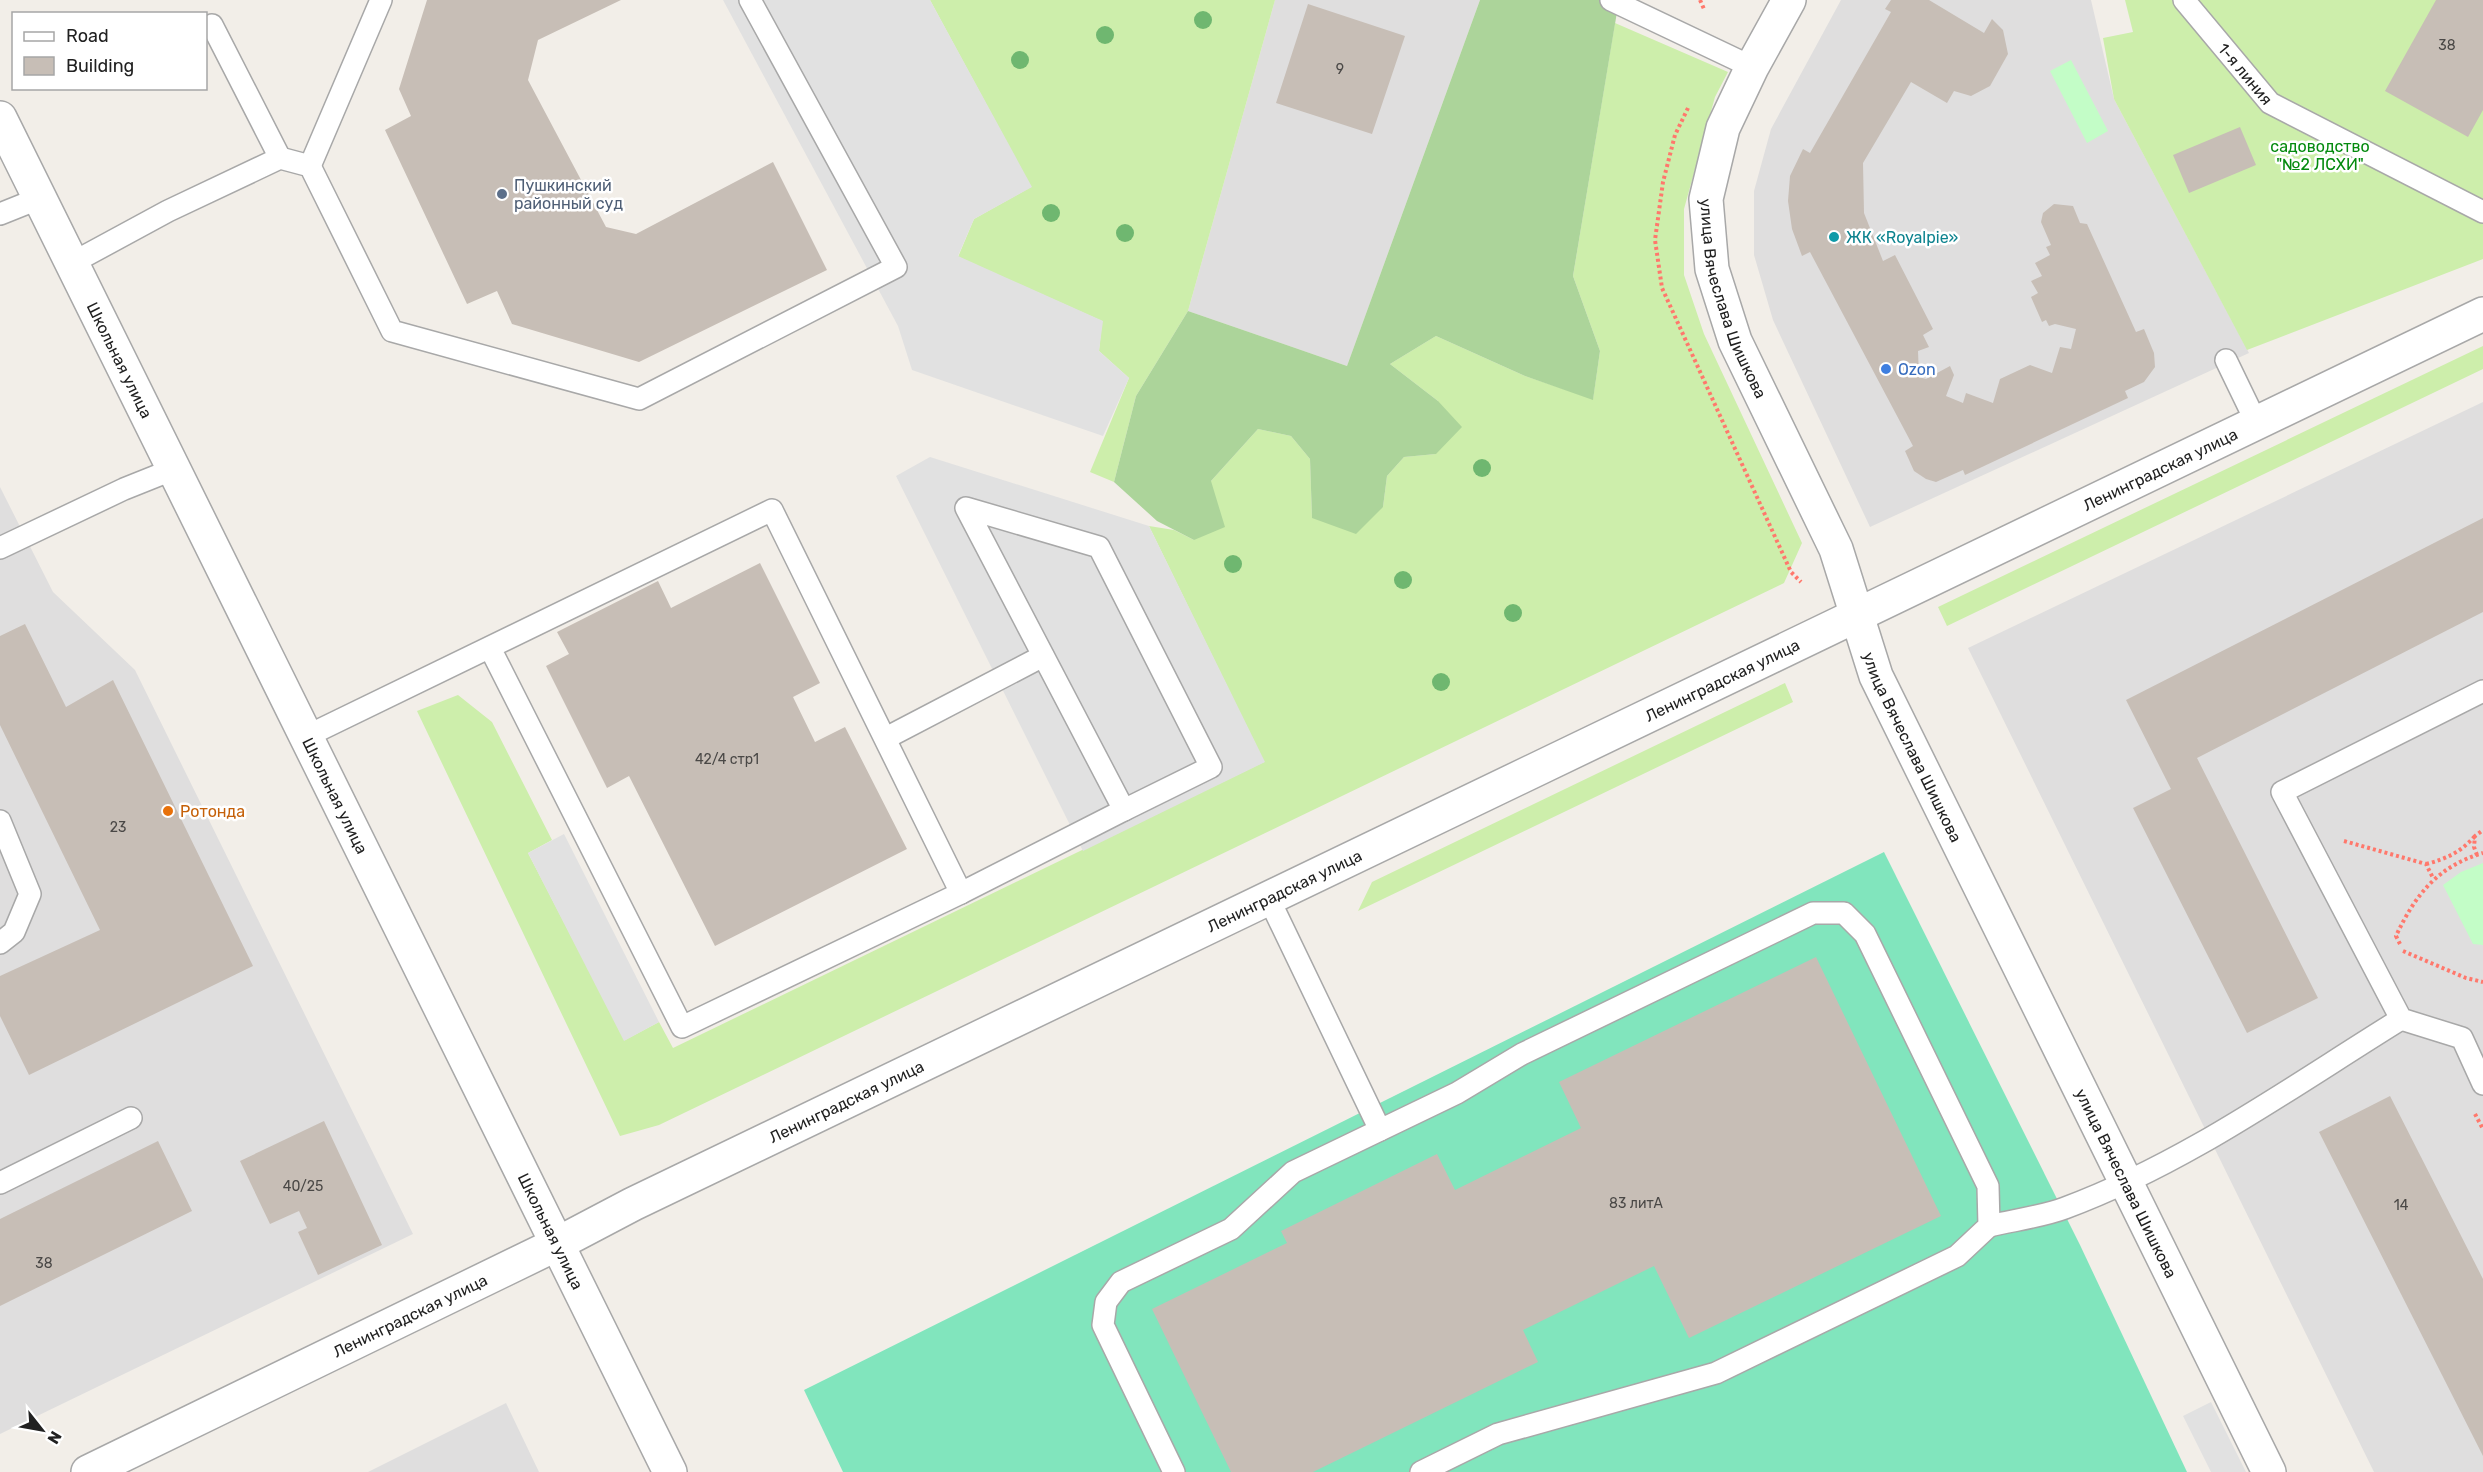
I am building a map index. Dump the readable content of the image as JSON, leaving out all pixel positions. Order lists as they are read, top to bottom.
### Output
{
  "streets": {
    "street": ["улица Вячеслава Шишкова", "Школьная улица", "Ленинградская улица"],
    "lane": ["1-я линия"]
  },
  "crossings": [
    ["улица Вячеслава Шишкова", "Ленинградская улица"],
    ["Школьная улица", "Ленинградская улица"]
  ],
  "parks": ["садоводство \"№2 ЛСХИ\""],
  "places": [
    "Пушкинский районный суд",
    "ЖК «Royalpie»",
    "Ozon",
    "Ротонда"
  ],
  "house_numbers": [
    "38",
    "9",
    "42/4 стр1",
    "23",
    "40/25",
    "83 литА",
    "14",
    "38"
  ],
  "legend": ["Road", "Building"],
  "north": "bottom right"
}
